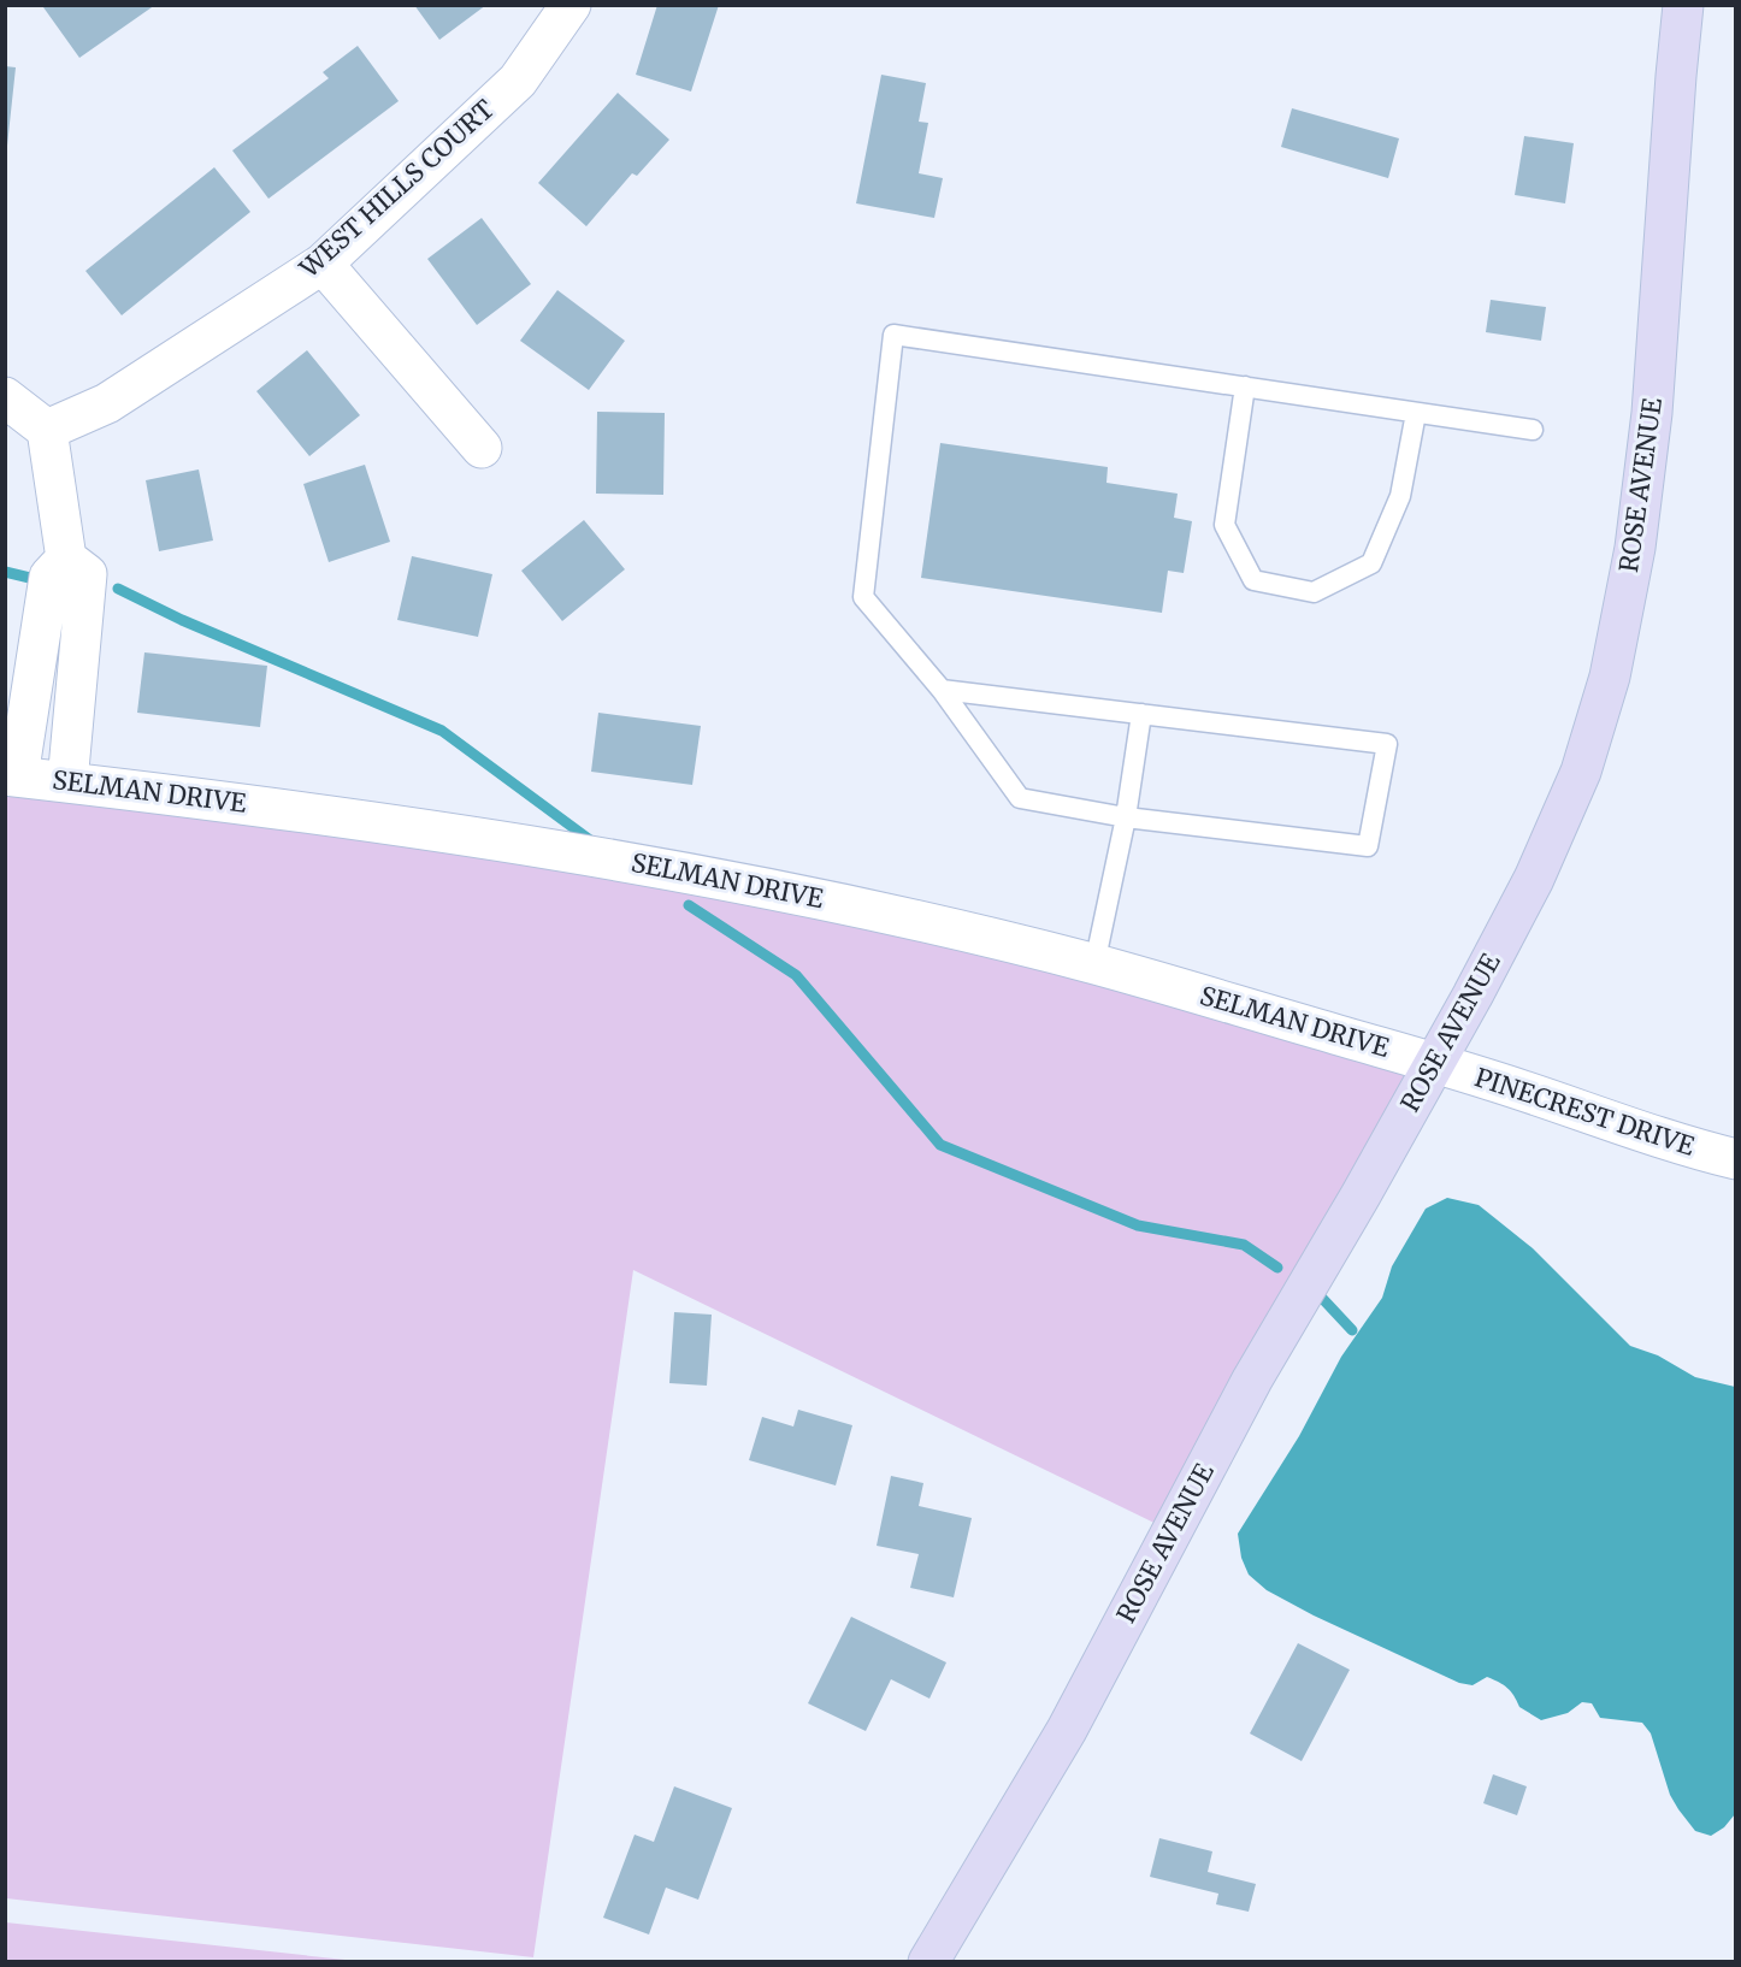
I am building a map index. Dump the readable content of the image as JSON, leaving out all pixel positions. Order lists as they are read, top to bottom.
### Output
{
  "streets": {
    "street": [
      "WEST HILLS COURT",
      "ROSE AVENUE",
      "SELMAN DRIVE",
      "PINECREST DRIVE"
    ]
  },
  "crossings": [
    ["ROSE AVENUE", "SELMAN DRIVE"],
    ["ROSE AVENUE", "PINECREST DRIVE"],
    ["SELMAN DRIVE", "PINECREST DRIVE"]
  ]
}
